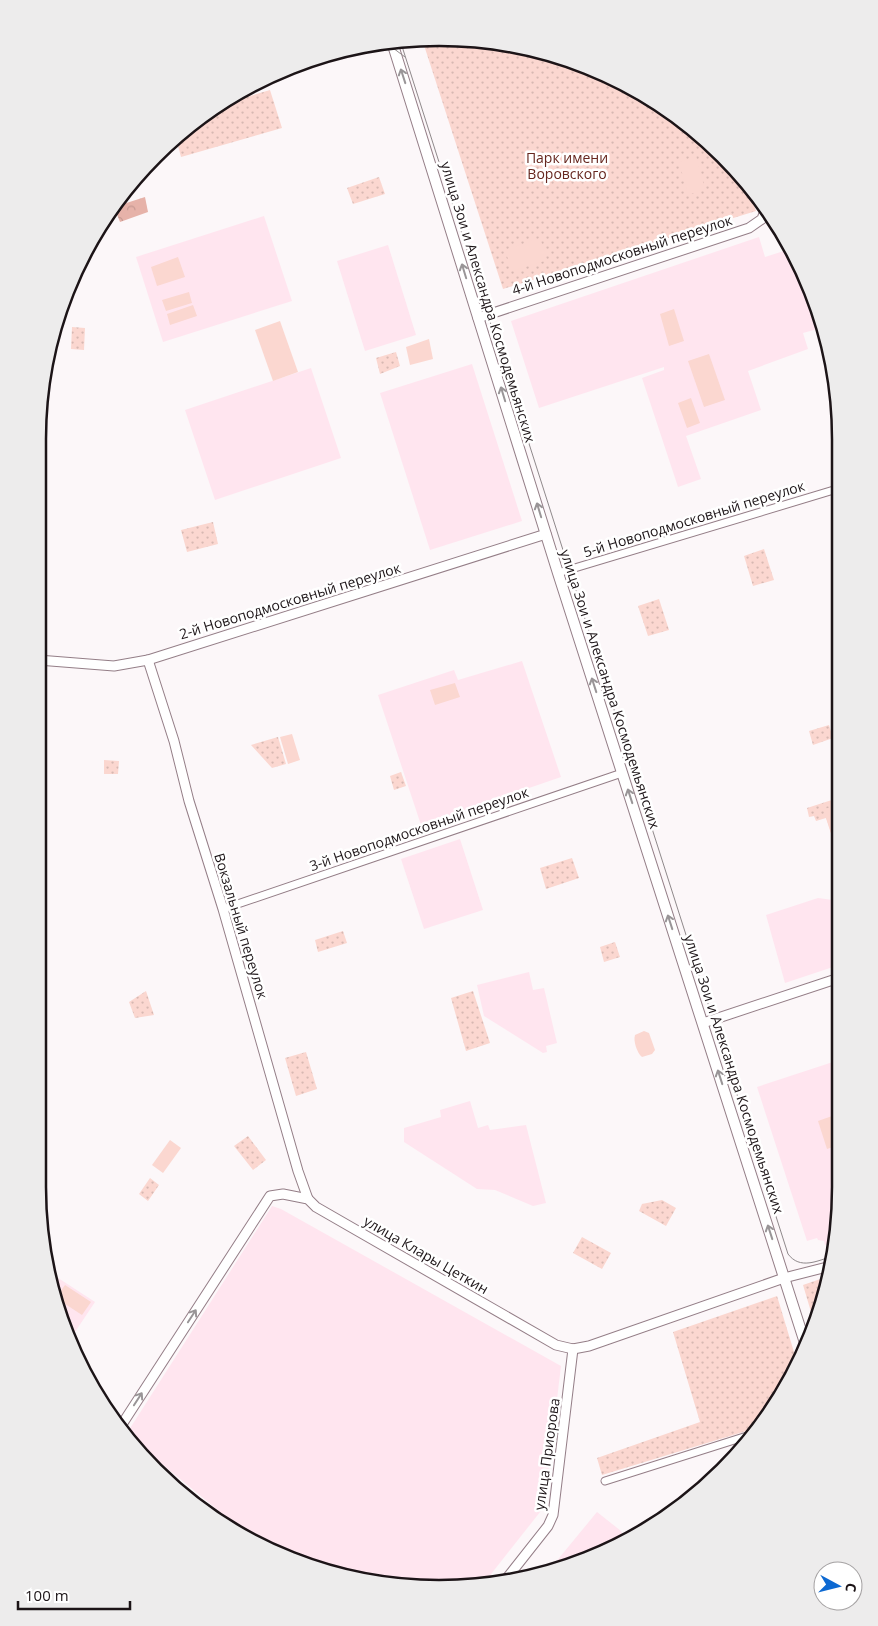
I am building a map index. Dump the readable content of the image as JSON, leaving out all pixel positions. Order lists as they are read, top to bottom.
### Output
{
  "streets": {
    "main road": ["улица Зои и Александра Космодемьянских"],
    "street": [
      "4-й Новоподмосковный переулок",
      "5-й Новоподмосковный переулок",
      "2-й Новоподмосковный переулок",
      "3-й Новоподмосковный переулок",
      "Вокзальный переулок",
      "улица Клары Цеткин",
      "улица Приорова"
    ]
  },
  "crossings": [
    ["4-й Новоподмосковный переулок", "улица Зои и Александра Космодемьянских"],
    ["улица Зои и Александра Космодемьянских", "5-й Новоподмосковный переулок"],
    ["улица Зои и Александра Космодемьянских", "2-й Новоподмосковный переулок"],
    ["улица Зои и Александра Космодемьянских", "3-й Новоподмосковный переулок"],
    ["2-й Новоподмосковный переулок", "Вокзальный переулок"],
    ["3-й Новоподмосковный переулок", "Вокзальный переулок"],
    ["Вокзальный переулок", "улица Клары Цеткин"],
    ["улица Клары Цеткин", "улица Приорова"]
  ],
  "one_way": ["улица Зои и Александра Космодемьянских", "улица Клары Цеткин"],
  "parks": ["Парк имени Воровского"],
  "scale_bar": "100 m",
  "north": "right"
}
